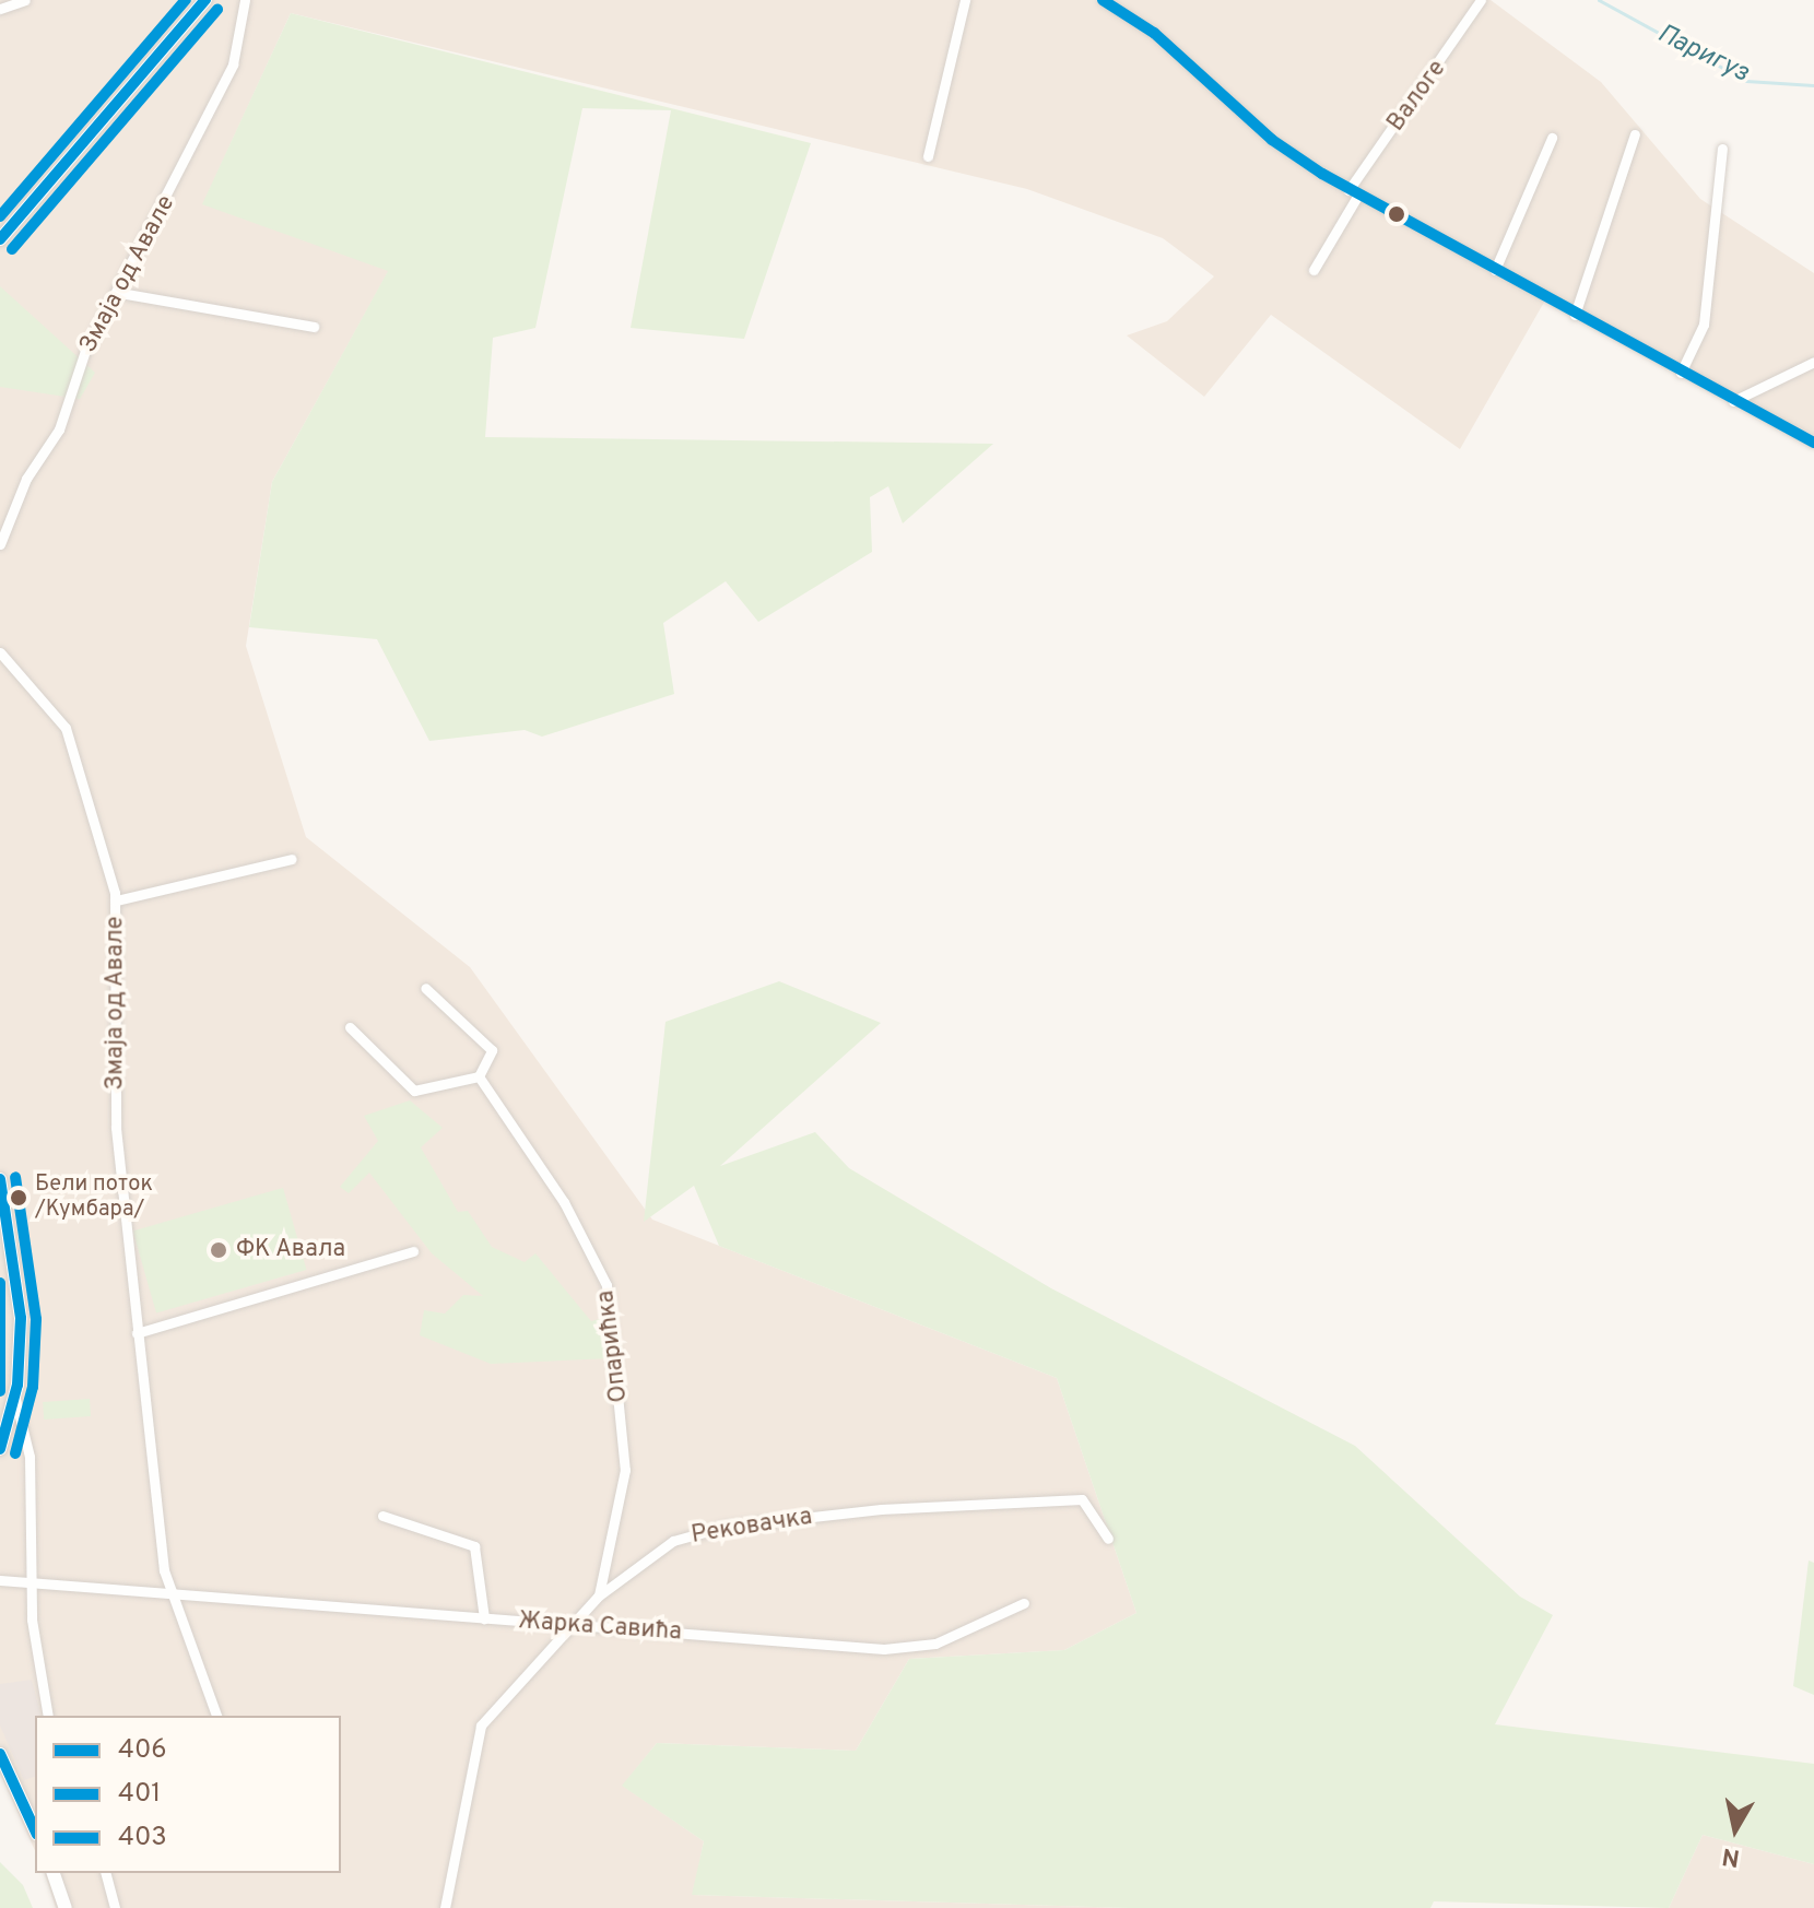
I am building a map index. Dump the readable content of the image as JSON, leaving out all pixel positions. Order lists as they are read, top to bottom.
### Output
{
  "streets": {
    "street": [
      "Валоге",
      "Змаја од Авале",
      "Опарићка",
      "Рековачка",
      "Жарка Савића"
    ]
  },
  "crossings": [
    ["Змаја од Авале", "Жарка Савића"],
    ["Опарићка", "Рековачка"],
    ["Рековачка", "Жарка Савића"]
  ],
  "water": ["Паригуз"],
  "places": ["Бели поток /Кумбара/", "ФК Авала"],
  "lines": ["transit line 406", "transit line 403", "transit line 401"],
  "legend": ["406", "401", "403"],
  "north": "bottom"
}
